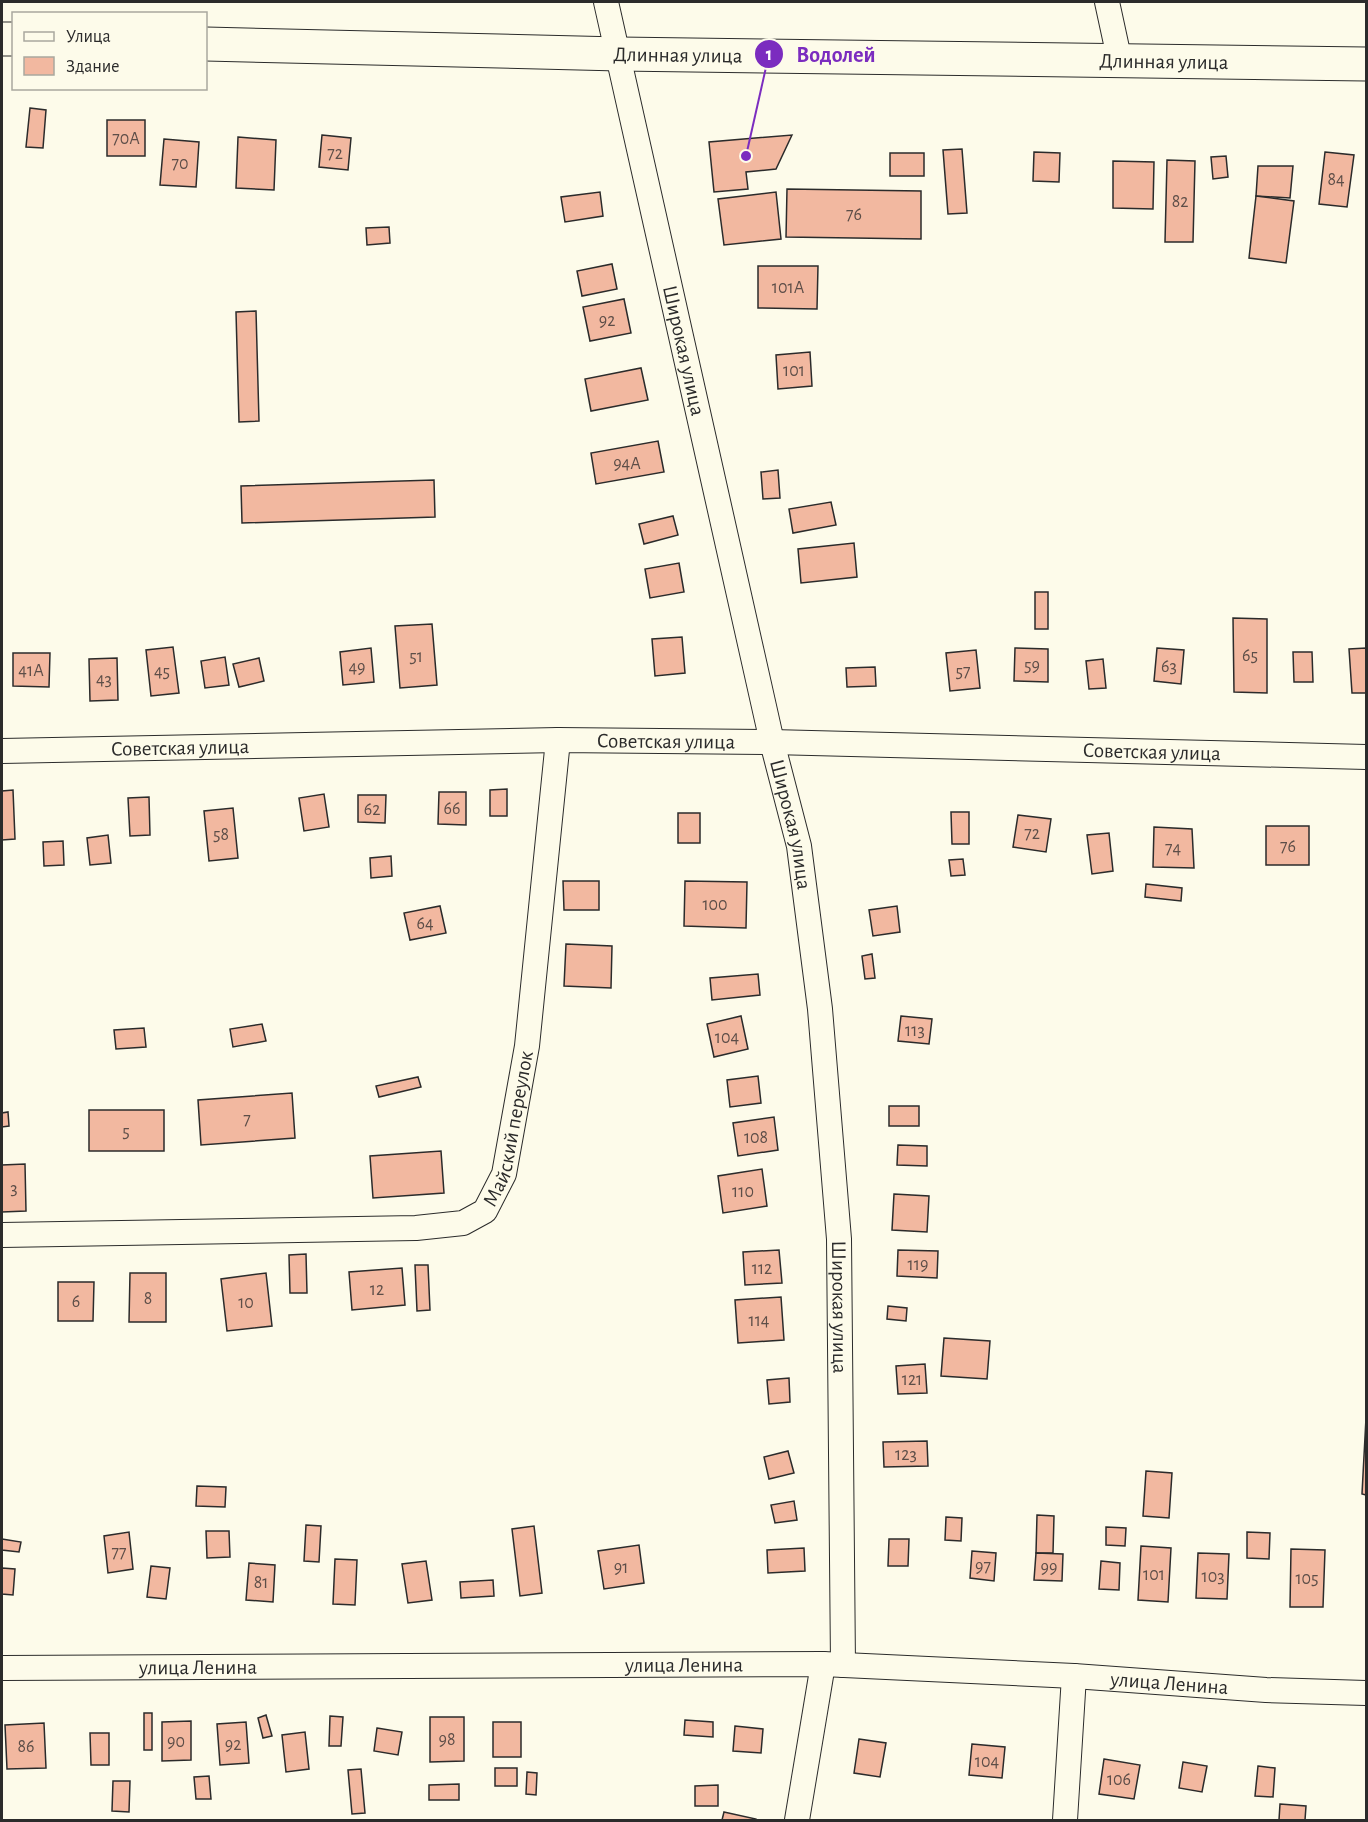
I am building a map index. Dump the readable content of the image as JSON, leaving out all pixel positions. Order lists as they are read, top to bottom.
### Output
{
  "streets": {
    "main road": ["Длинная улица"],
    "street": [
      "Широкая улица",
      "Советская улица",
      "Майский переулок",
      "улица Ленина"
    ]
  },
  "crossings": [
    ["Длинная улица", "Широкая улица"],
    ["Широкая улица", "Советская улица"],
    ["Широкая улица", "улица Ленина"],
    ["Советская улица", "Майский переулок"]
  ],
  "places": ["Водолей"],
  "house_numbers": [
    "70А",
    "72",
    "70",
    "84",
    "82",
    "76",
    "101А",
    "92",
    "101",
    "94А",
    "65",
    "51",
    "59",
    "63",
    "49",
    "41А",
    "45",
    "57",
    "43",
    "66",
    "62",
    "72",
    "58",
    "76",
    "74",
    "100",
    "64",
    "113",
    "104",
    "7",
    "5",
    "108",
    "3",
    "110",
    "119",
    "112",
    "12",
    "8",
    "6",
    "10",
    "114",
    "121",
    "123",
    "77",
    "97",
    "91",
    "99",
    "101",
    "103",
    "105",
    "81",
    "98",
    "90",
    "92",
    "86",
    "104",
    "106"
  ],
  "legend": ["Улица", "Здание"]
}
